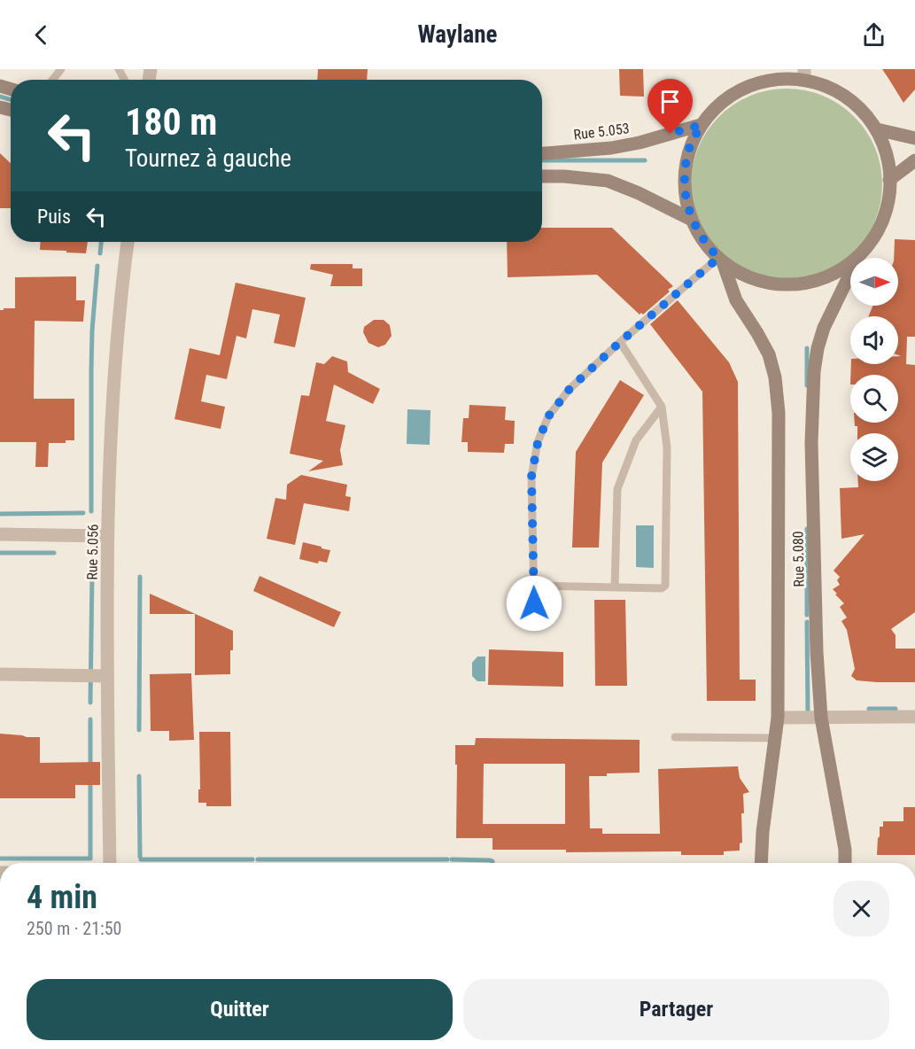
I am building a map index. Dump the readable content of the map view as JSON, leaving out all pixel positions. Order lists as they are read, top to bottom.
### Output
{
  "streets": {
    "main road": ["Rue 5.053", "Rue 5.080"],
    "street": ["Rue 5.056"]
  },
  "north": "right",
  "page": {
    "header": "Waylane",
    "turn": ["180 m", "Tournez à gauche"],
    "then": "Puis",
    "heading": ["4 min", "250 m · 21:50"],
    "buttons": ["Quitter", "Partager"]
  }
}
